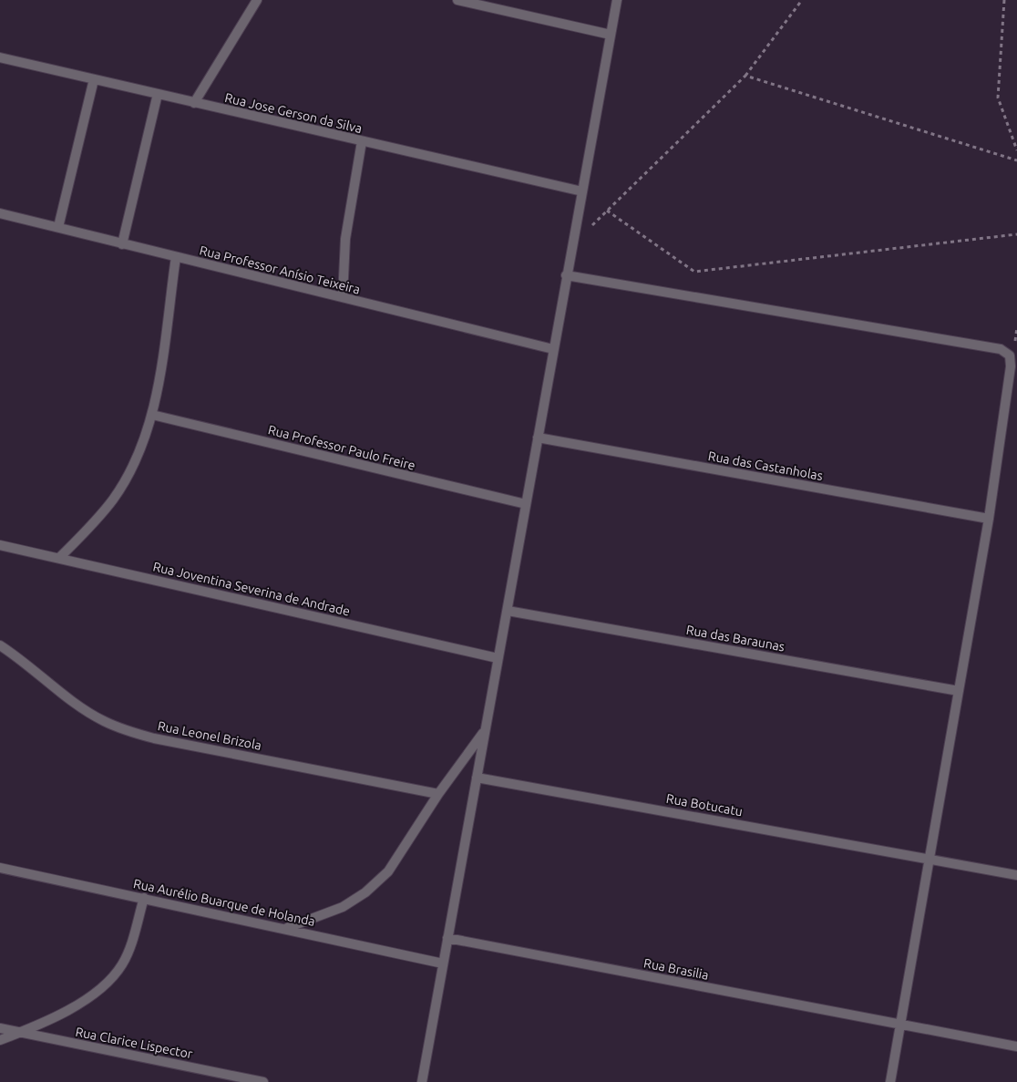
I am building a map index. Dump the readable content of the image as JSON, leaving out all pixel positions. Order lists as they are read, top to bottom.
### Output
{
  "streets": {
    "street": [
      "Rua Jose Gerson da Silva",
      "Rua Professor Anísio Teixeira",
      "Rua Professor Paulo Freire",
      "Rua das Castanholas",
      "Rua Joventina Severina de Andrade",
      "Rua das Baraunas",
      "Rua Leonel Brizola",
      "Rua Botucatu",
      "Rua Aurélio Buarque de Holanda",
      "Rua Brasilia",
      "Rua Clarice Lispector"
    ]
  }
}
